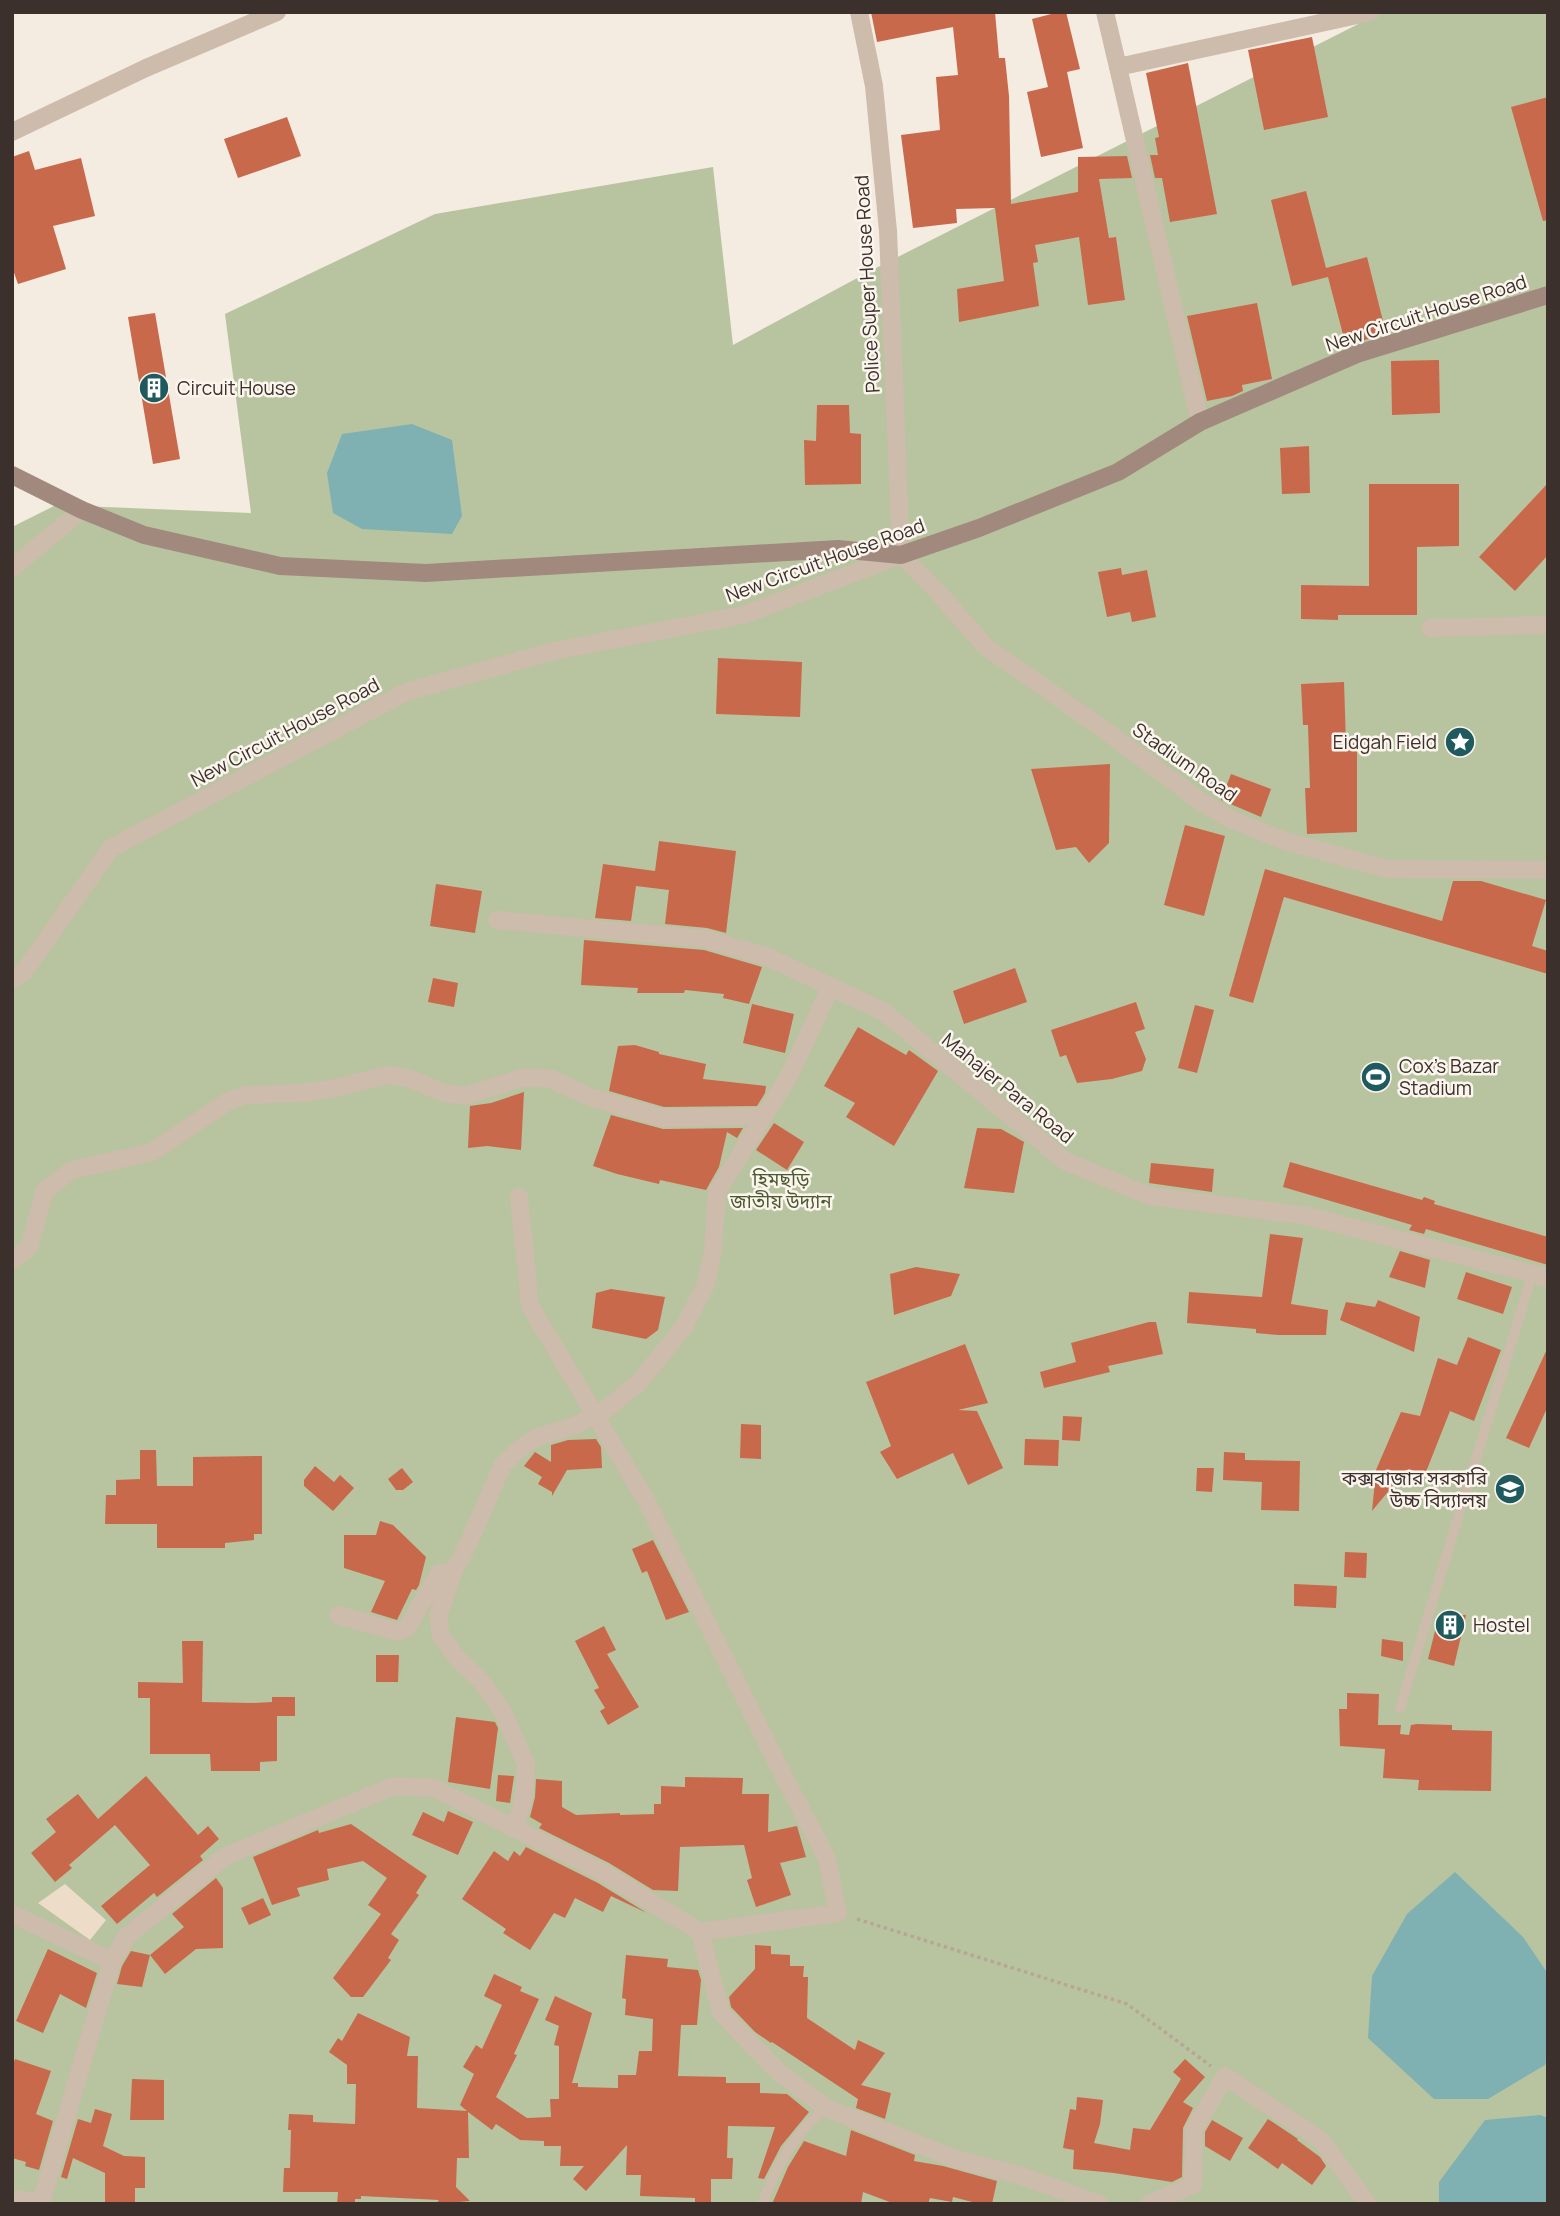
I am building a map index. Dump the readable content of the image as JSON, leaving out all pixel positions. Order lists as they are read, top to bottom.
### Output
{
  "streets": {
    "street": [
      "Police Super House Road",
      "New Circuit House Road",
      "Stadium Road",
      "Mahajer Para Road"
    ]
  },
  "crossings": [
    ["Police Super House Road", "New Circuit House Road"],
    ["Police Super House Road", "Stadium Road"],
    ["New Circuit House Road", "Stadium Road"]
  ],
  "parks": ["হিমছড়ি জাতীয় উদ্যান"],
  "places": {
    "building": ["Circuit House", "Hostel"],
    "place": ["Eidgah Field"],
    "sports": ["Cox's Bazar Stadium"],
    "school or university": ["কক্সবাজার সরকারি উচ্চ বিদ্যালয়"]
  }
}
